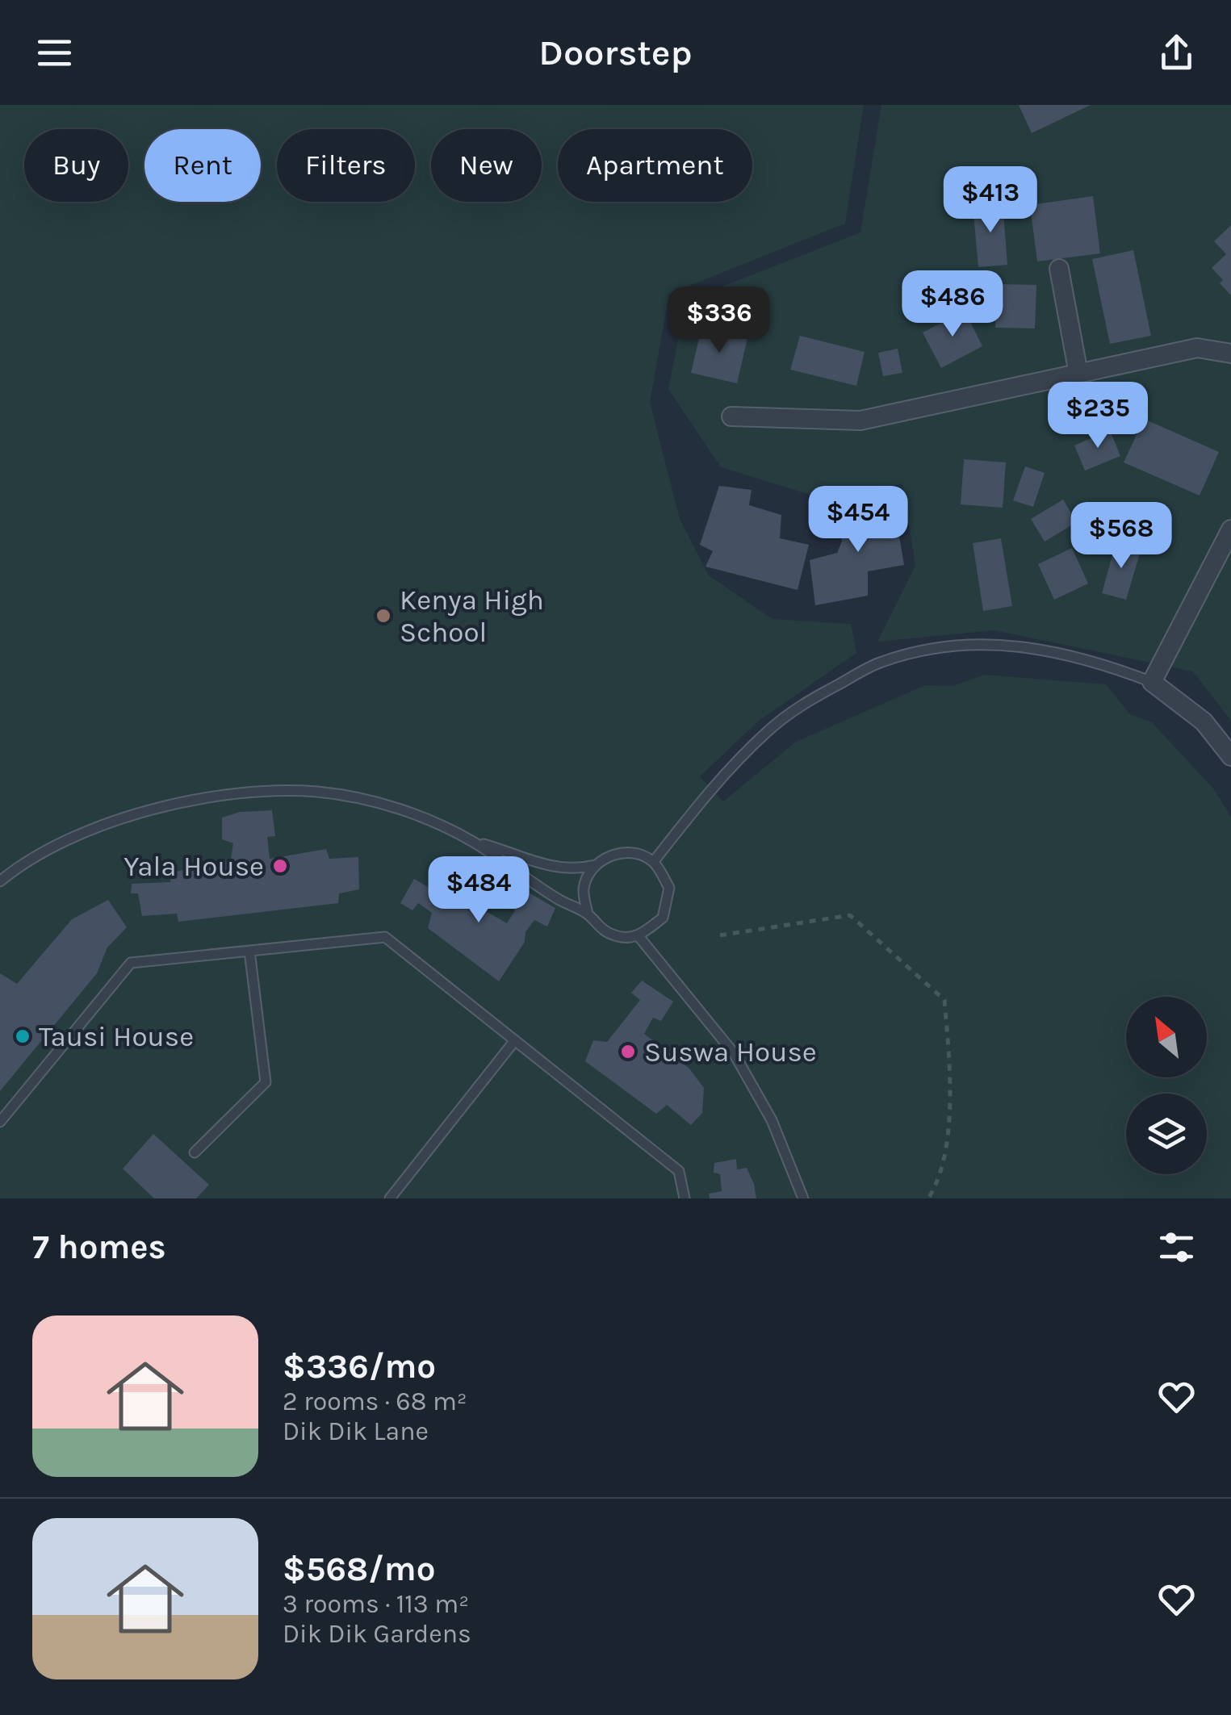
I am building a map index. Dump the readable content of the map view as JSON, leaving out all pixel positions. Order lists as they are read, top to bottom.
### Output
{
  "places": [
    "Kenya High School",
    "Yala House",
    "Tausi House",
    "Suswa House"
  ],
  "north": "top left",
  "page": {
    "header": "Doorstep",
    "chip": [
      "Buy",
      "Rent",
      "Filters",
      "New",
      "Apartment"
    ],
    "price": [
      "$413",
      "$486",
      "$336",
      "$235",
      "$454",
      "$568",
      "$484"
    ],
    "heading": "7 homes",
    "list": [
      {
        "name": "$336/mo",
        "note": "2 rooms · 68 m² · Dik Dik Lane"
      },
      {
        "name": "$568/mo",
        "note": "3 rooms · 113 m² · Dik Dik Gardens"
      }
    ]
  }
}
